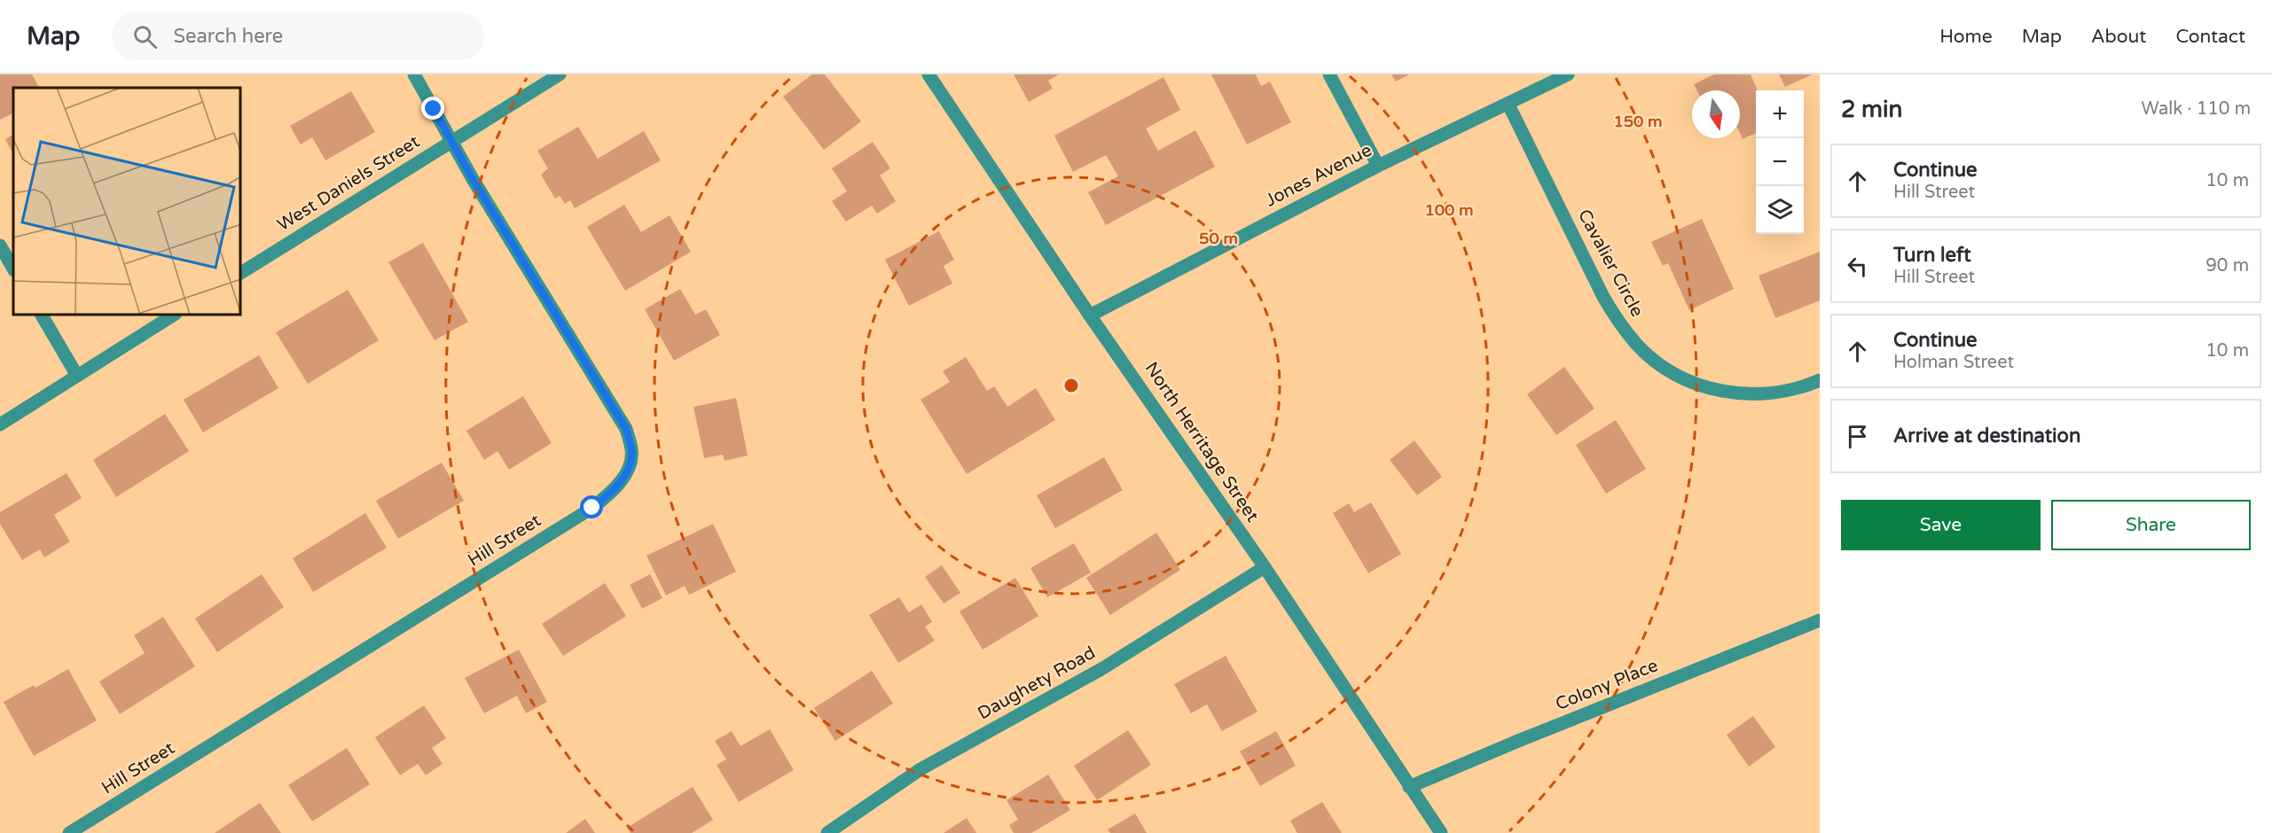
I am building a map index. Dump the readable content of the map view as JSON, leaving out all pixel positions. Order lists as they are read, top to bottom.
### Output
{
  "streets": {
    "street": [
      "Jones Avenue",
      "West Daniels Street",
      "Cavalier Circle",
      "North Herritage Street",
      "Hill Street",
      "Daughety Road",
      "Colony Place"
    ]
  },
  "crossings": [
    ["Jones Avenue", "Cavalier Circle"],
    ["Jones Avenue", "North Herritage Street"],
    ["West Daniels Street", "Hill Street"],
    ["North Herritage Street", "Daughety Road"],
    ["North Herritage Street", "Colony Place"]
  ],
  "north": "bottom",
  "page": {
    "header": "Map",
    "search": "Search here",
    "nav": [
      "Home",
      "Map",
      "About",
      "Contact"
    ],
    "heading": ["2 min", "Walk · 110 m"],
    "map_buttons": ["+", "−"],
    "list": [
      ["Continue", "Hill Street", "10 m"],
      ["Turn left", "Hill Street", "90 m"],
      ["Continue", "Holman Street", "10 m"],
      "Arrive at destination"
    ],
    "buttons": ["Save", "Share"]
  },
  "rings": ["150 m", "100 m", "50 m"]
}
